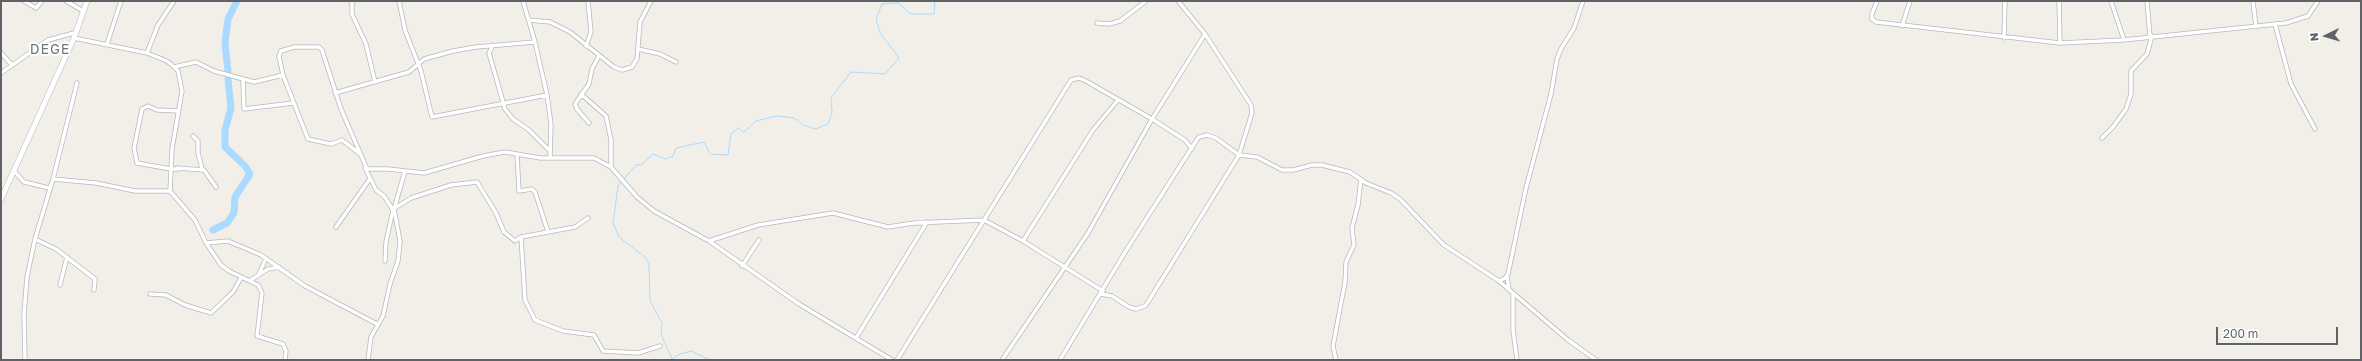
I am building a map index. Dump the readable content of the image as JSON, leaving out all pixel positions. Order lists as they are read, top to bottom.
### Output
{
  "districts": ["DEGE"],
  "scale_bar": "200 m",
  "north": "left"
}
